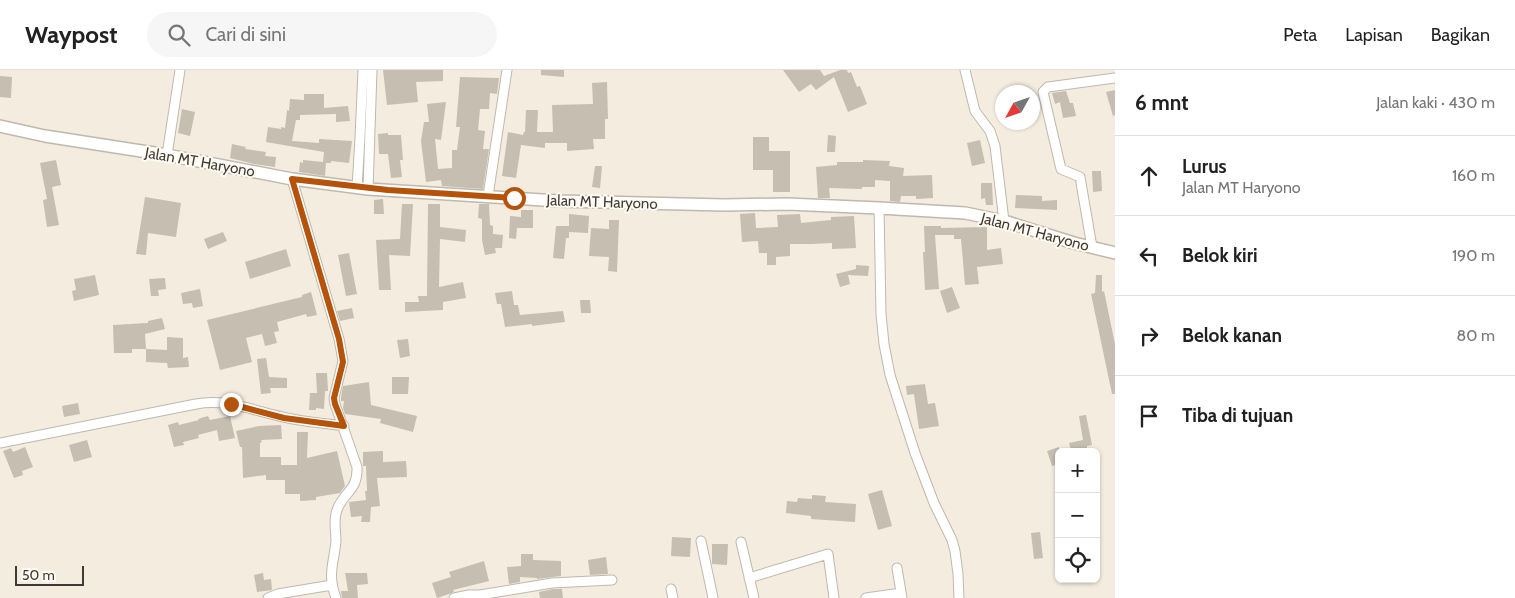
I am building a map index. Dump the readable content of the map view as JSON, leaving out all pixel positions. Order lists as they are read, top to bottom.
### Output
{
  "streets": {
    "main road": ["Jalan MT Haryono"]
  },
  "scale_bar": "50 m",
  "north": "bottom left",
  "page": {
    "header": "Waypost",
    "search": "Cari di sini",
    "nav": ["Peta", "Lapisan", "Bagikan"],
    "heading": ["6 mnt", "Jalan kaki · 430 m"],
    "list": [
      ["Lurus", "Jalan MT Haryono", "160 m"],
      ["Belok kiri", "190 m"],
      ["Belok kanan", "80 m"],
      "Tiba di tujuan"
    ],
    "map_buttons": ["+", "−"],
    "scale": "50 m"
  }
}
